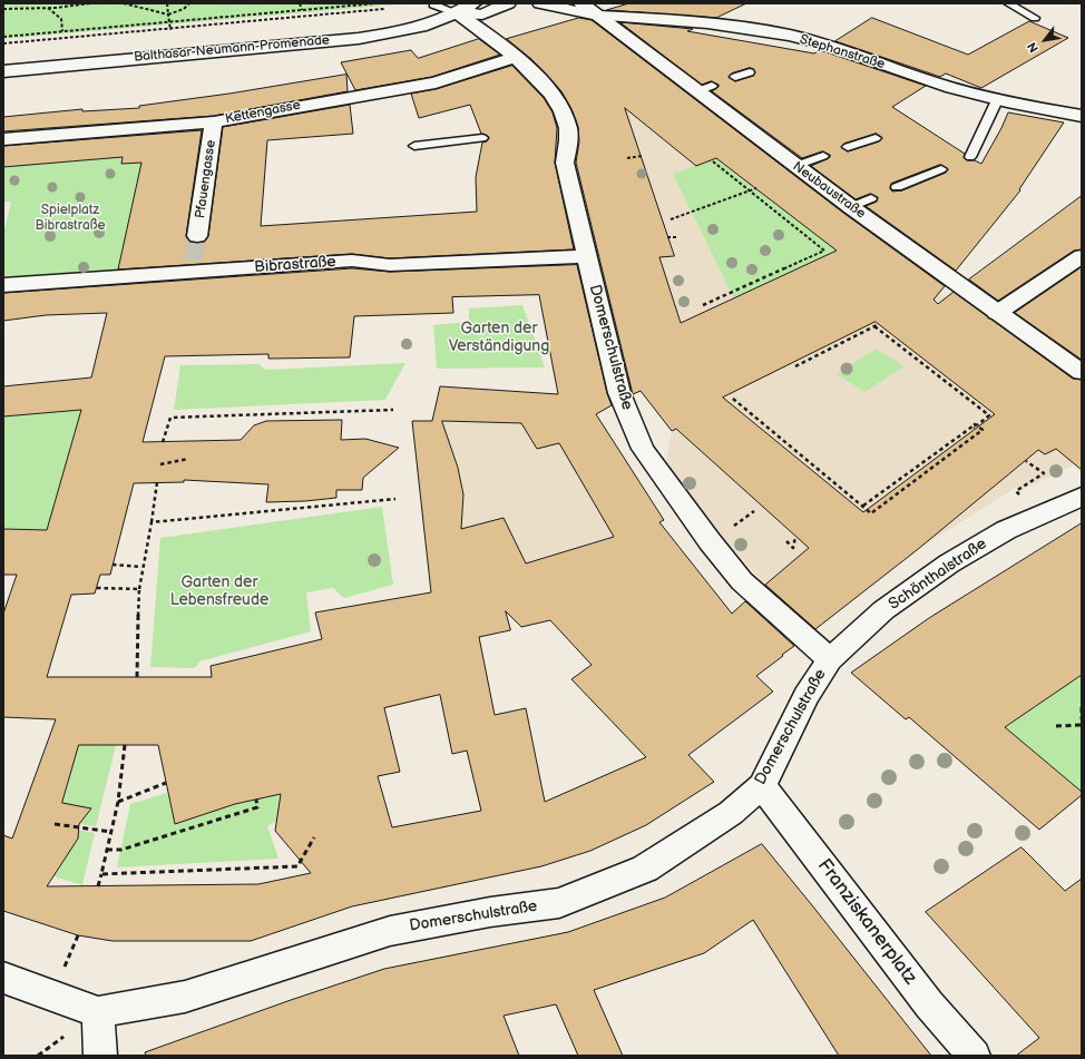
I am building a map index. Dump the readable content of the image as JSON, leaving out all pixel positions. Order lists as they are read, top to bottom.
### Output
{
  "streets": {
    "street": [
      "Balthasar-Neumann-Promenade",
      "Stephanstraße",
      "Kettengasse",
      "Pfauengasse",
      "Neubaustraße",
      "Bibrastraße",
      "Domerschulstraße",
      "Schönthalstraße",
      "Franziskanerplatz"
    ]
  },
  "crossings": [
    ["Balthasar-Neumann-Promenade", "Domerschulstraße"],
    ["Stephanstraße", "Neubaustraße"],
    ["Kettengasse", "Pfauengasse"],
    ["Kettengasse", "Domerschulstraße"],
    ["Bibrastraße", "Domerschulstraße"],
    ["Domerschulstraße", "Schönthalstraße"],
    ["Domerschulstraße", "Franziskanerplatz"]
  ],
  "parks": ["Spielplatz Bibrastraße", "Garten der Verständigung", "Garten der Lebensfreude"],
  "north": "bottom left"
}
